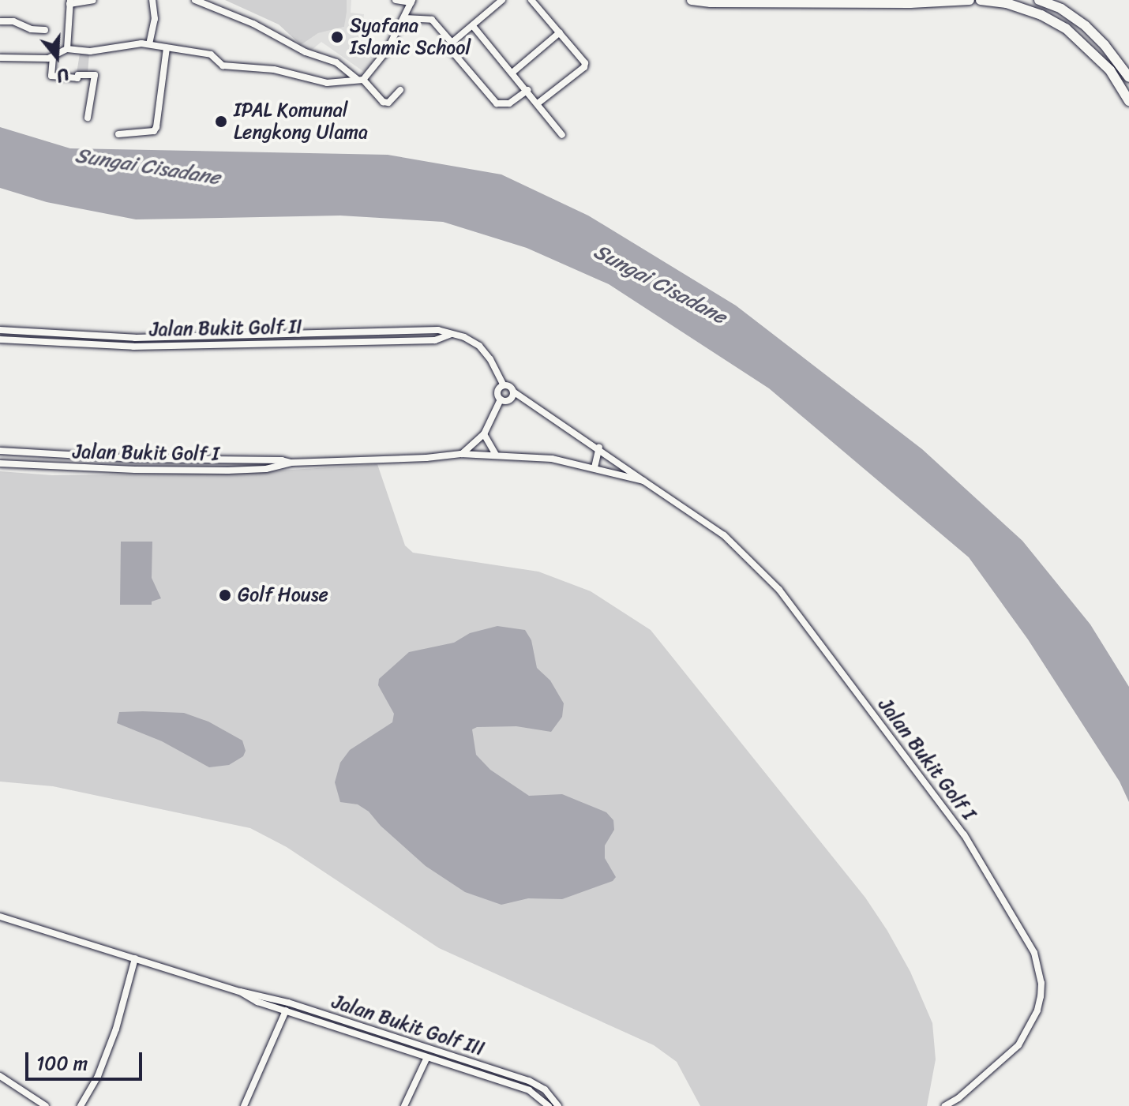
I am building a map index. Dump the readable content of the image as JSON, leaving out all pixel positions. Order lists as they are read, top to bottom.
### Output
{
  "streets": {
    "street": ["Jalan Bukit Golf II", "Jalan Bukit Golf I", "Jalan Bukit Golf III"]
  },
  "crossings": [
    ["Jalan Bukit Golf II", "Jalan Bukit Golf I"]
  ],
  "water": ["Sungai Cisadane"],
  "places": ["Syafana Islamic School", "IPAL Komunal Lengkong Ulama", "Golf House"],
  "scale_bar": "100 m",
  "north": "bottom"
}
